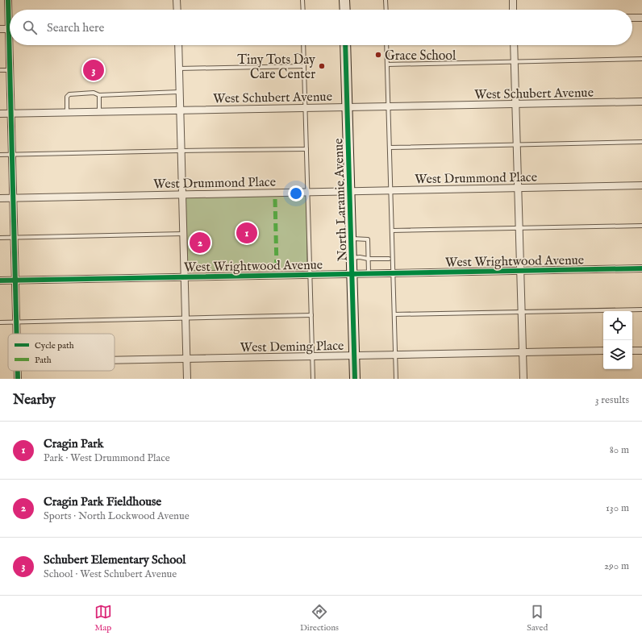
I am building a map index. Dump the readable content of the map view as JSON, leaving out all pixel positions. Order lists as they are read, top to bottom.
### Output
{
  "streets": {
    "street": [
      "West Schubert Avenue",
      "West Drummond Place",
      "North Laramie Avenue",
      "West Wrightwood Avenue",
      "West Deming Place"
    ]
  },
  "crossings": [
    ["West Schubert Avenue", "North Laramie Avenue"],
    ["West Drummond Place", "North Laramie Avenue"],
    ["North Laramie Avenue", "West Wrightwood Avenue"],
    ["North Laramie Avenue", "West Deming Place"]
  ],
  "places": ["Grace School", "Tiny Tots Day Care Center"],
  "legend": ["Cycle path", "Path"],
  "page": {
    "search": "Search here",
    "pins": ["3", "1", "2"],
    "heading": ["Nearby", "3 results"],
    "list": [
      {
        "mark": "1",
        "name": "Cragin Park",
        "note": "Park · West Drummond Place",
        "value": "80 m"
      },
      {
        "mark": "2",
        "name": "Cragin Park Fieldhouse",
        "note": "Sports · North Lockwood Avenue",
        "value": "130 m"
      },
      {
        "mark": "3",
        "name": "Schubert Elementary School",
        "note": "School · West Schubert Avenue",
        "value": "290 m"
      }
    ],
    "nav": ["Map", "Directions", "Saved"]
  }
}
